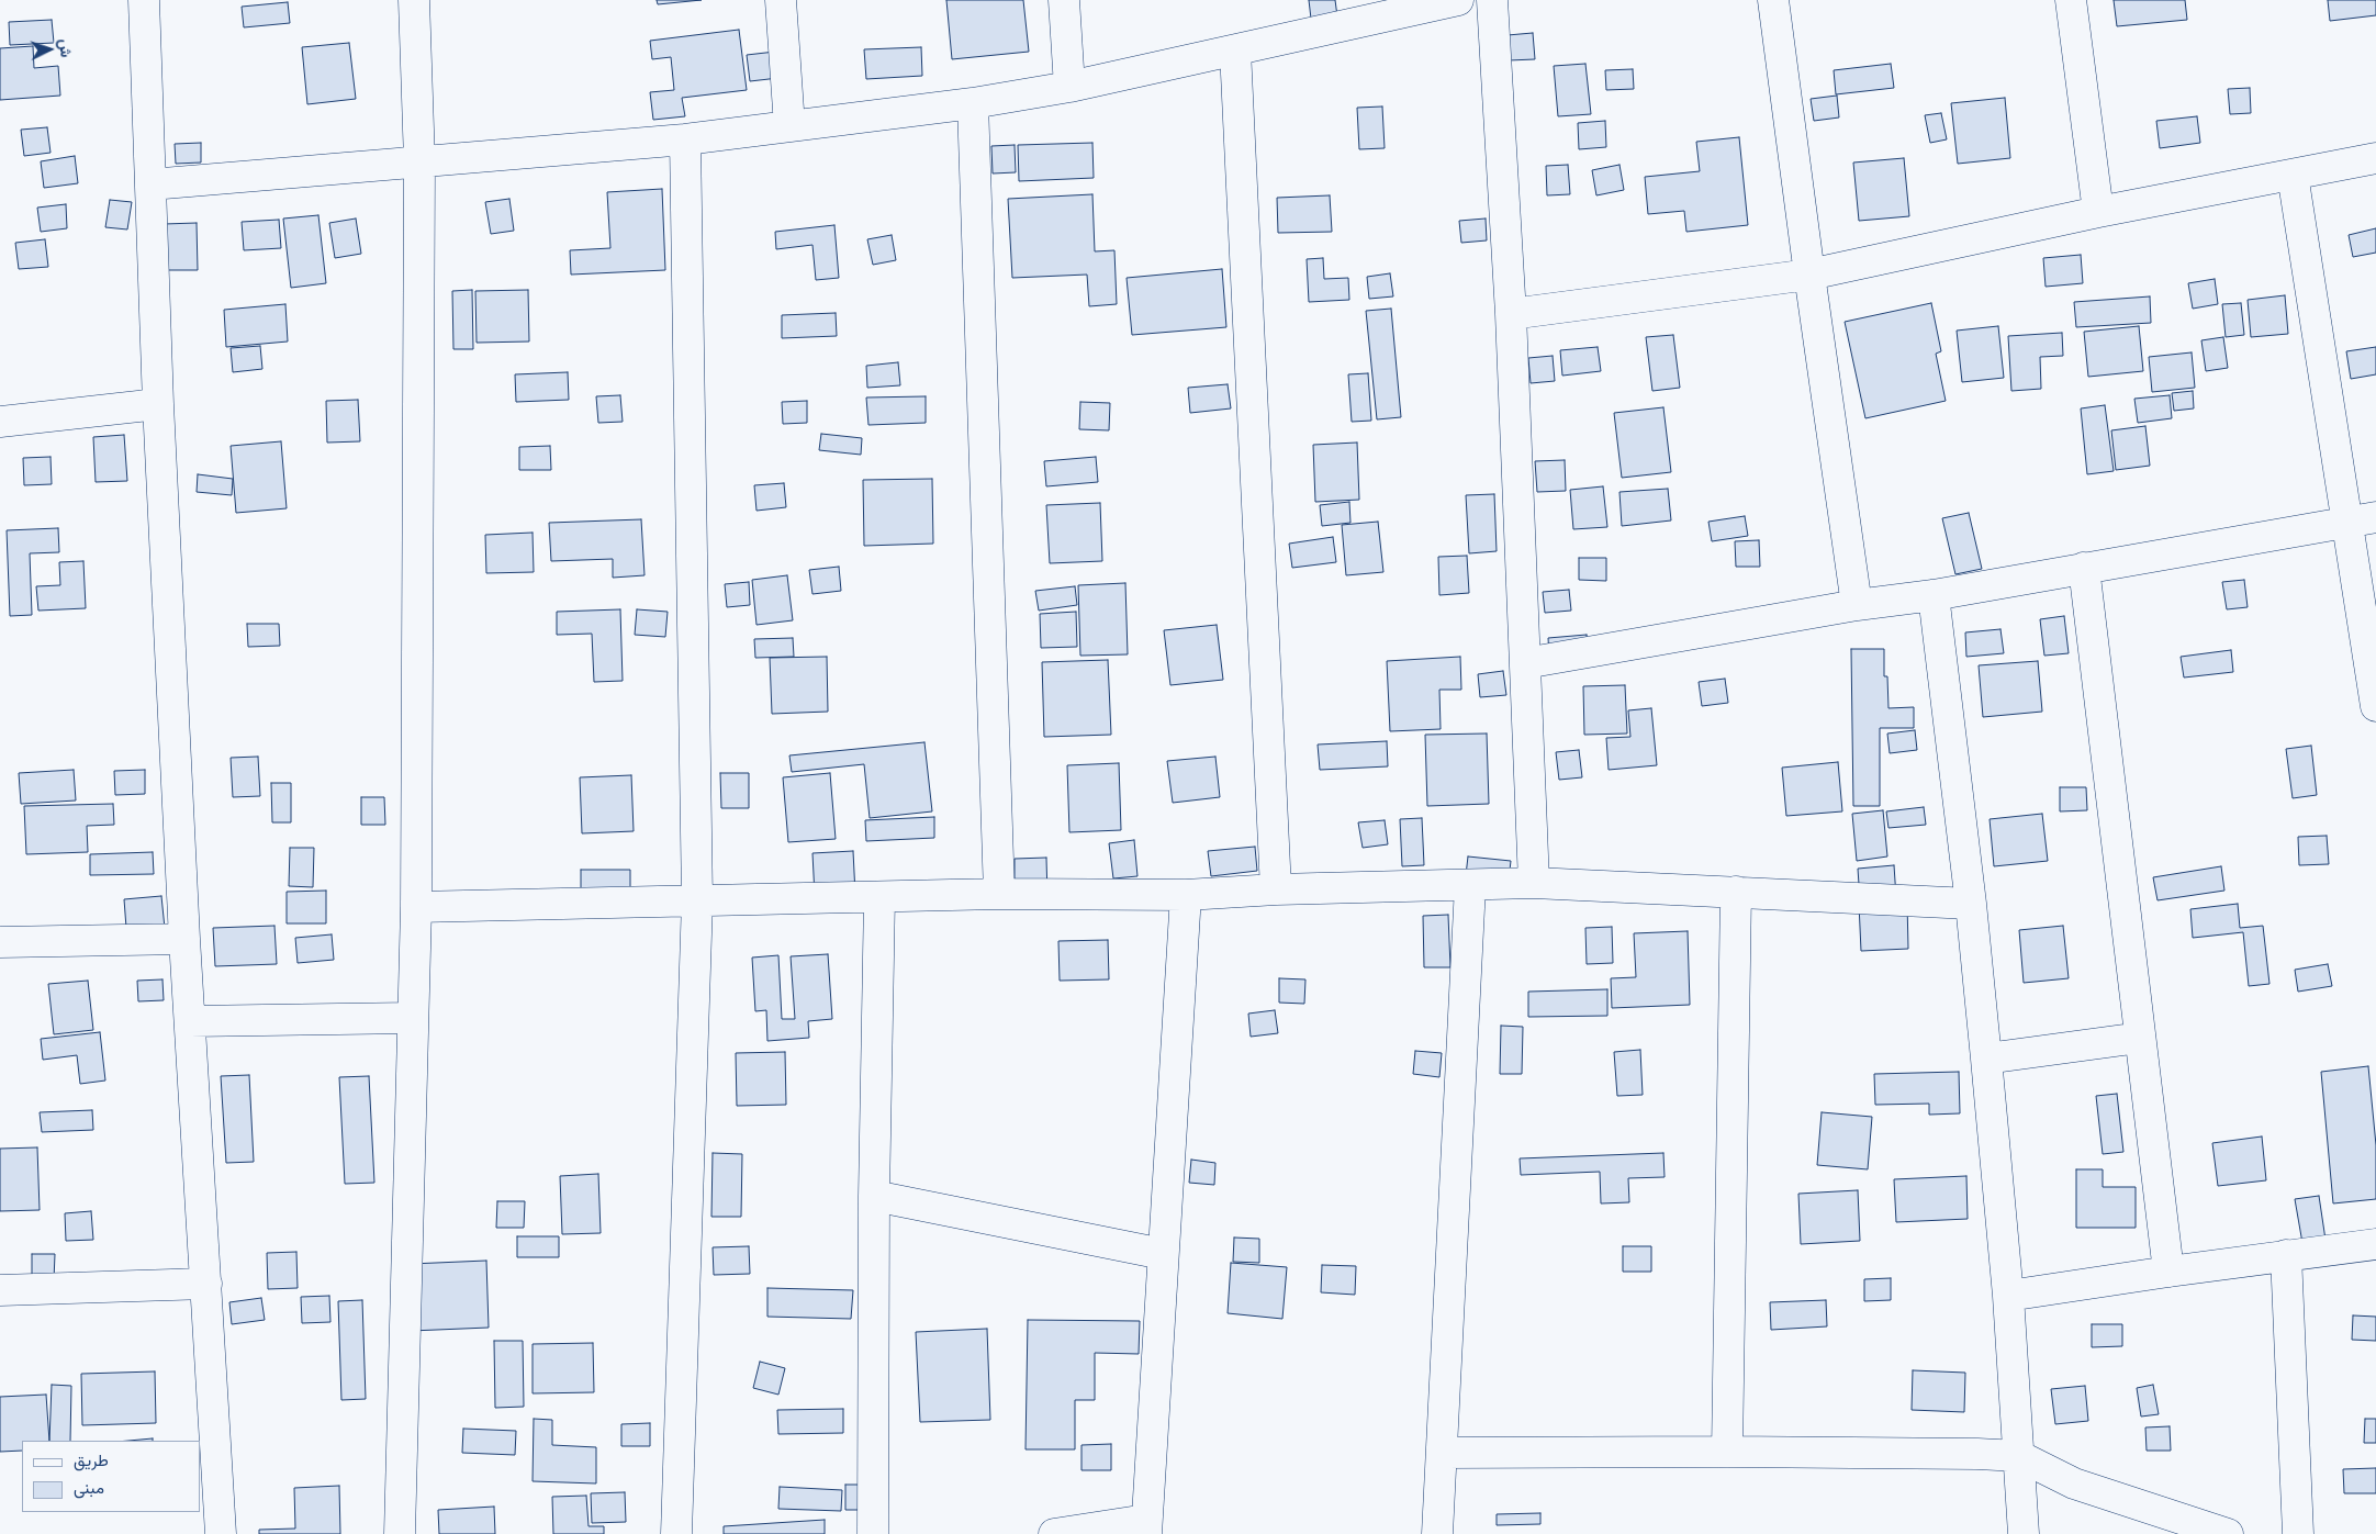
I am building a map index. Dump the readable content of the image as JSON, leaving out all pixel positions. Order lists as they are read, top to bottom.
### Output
{
  "legend": ["طريق", "مبنى"],
  "north": "right"
}
